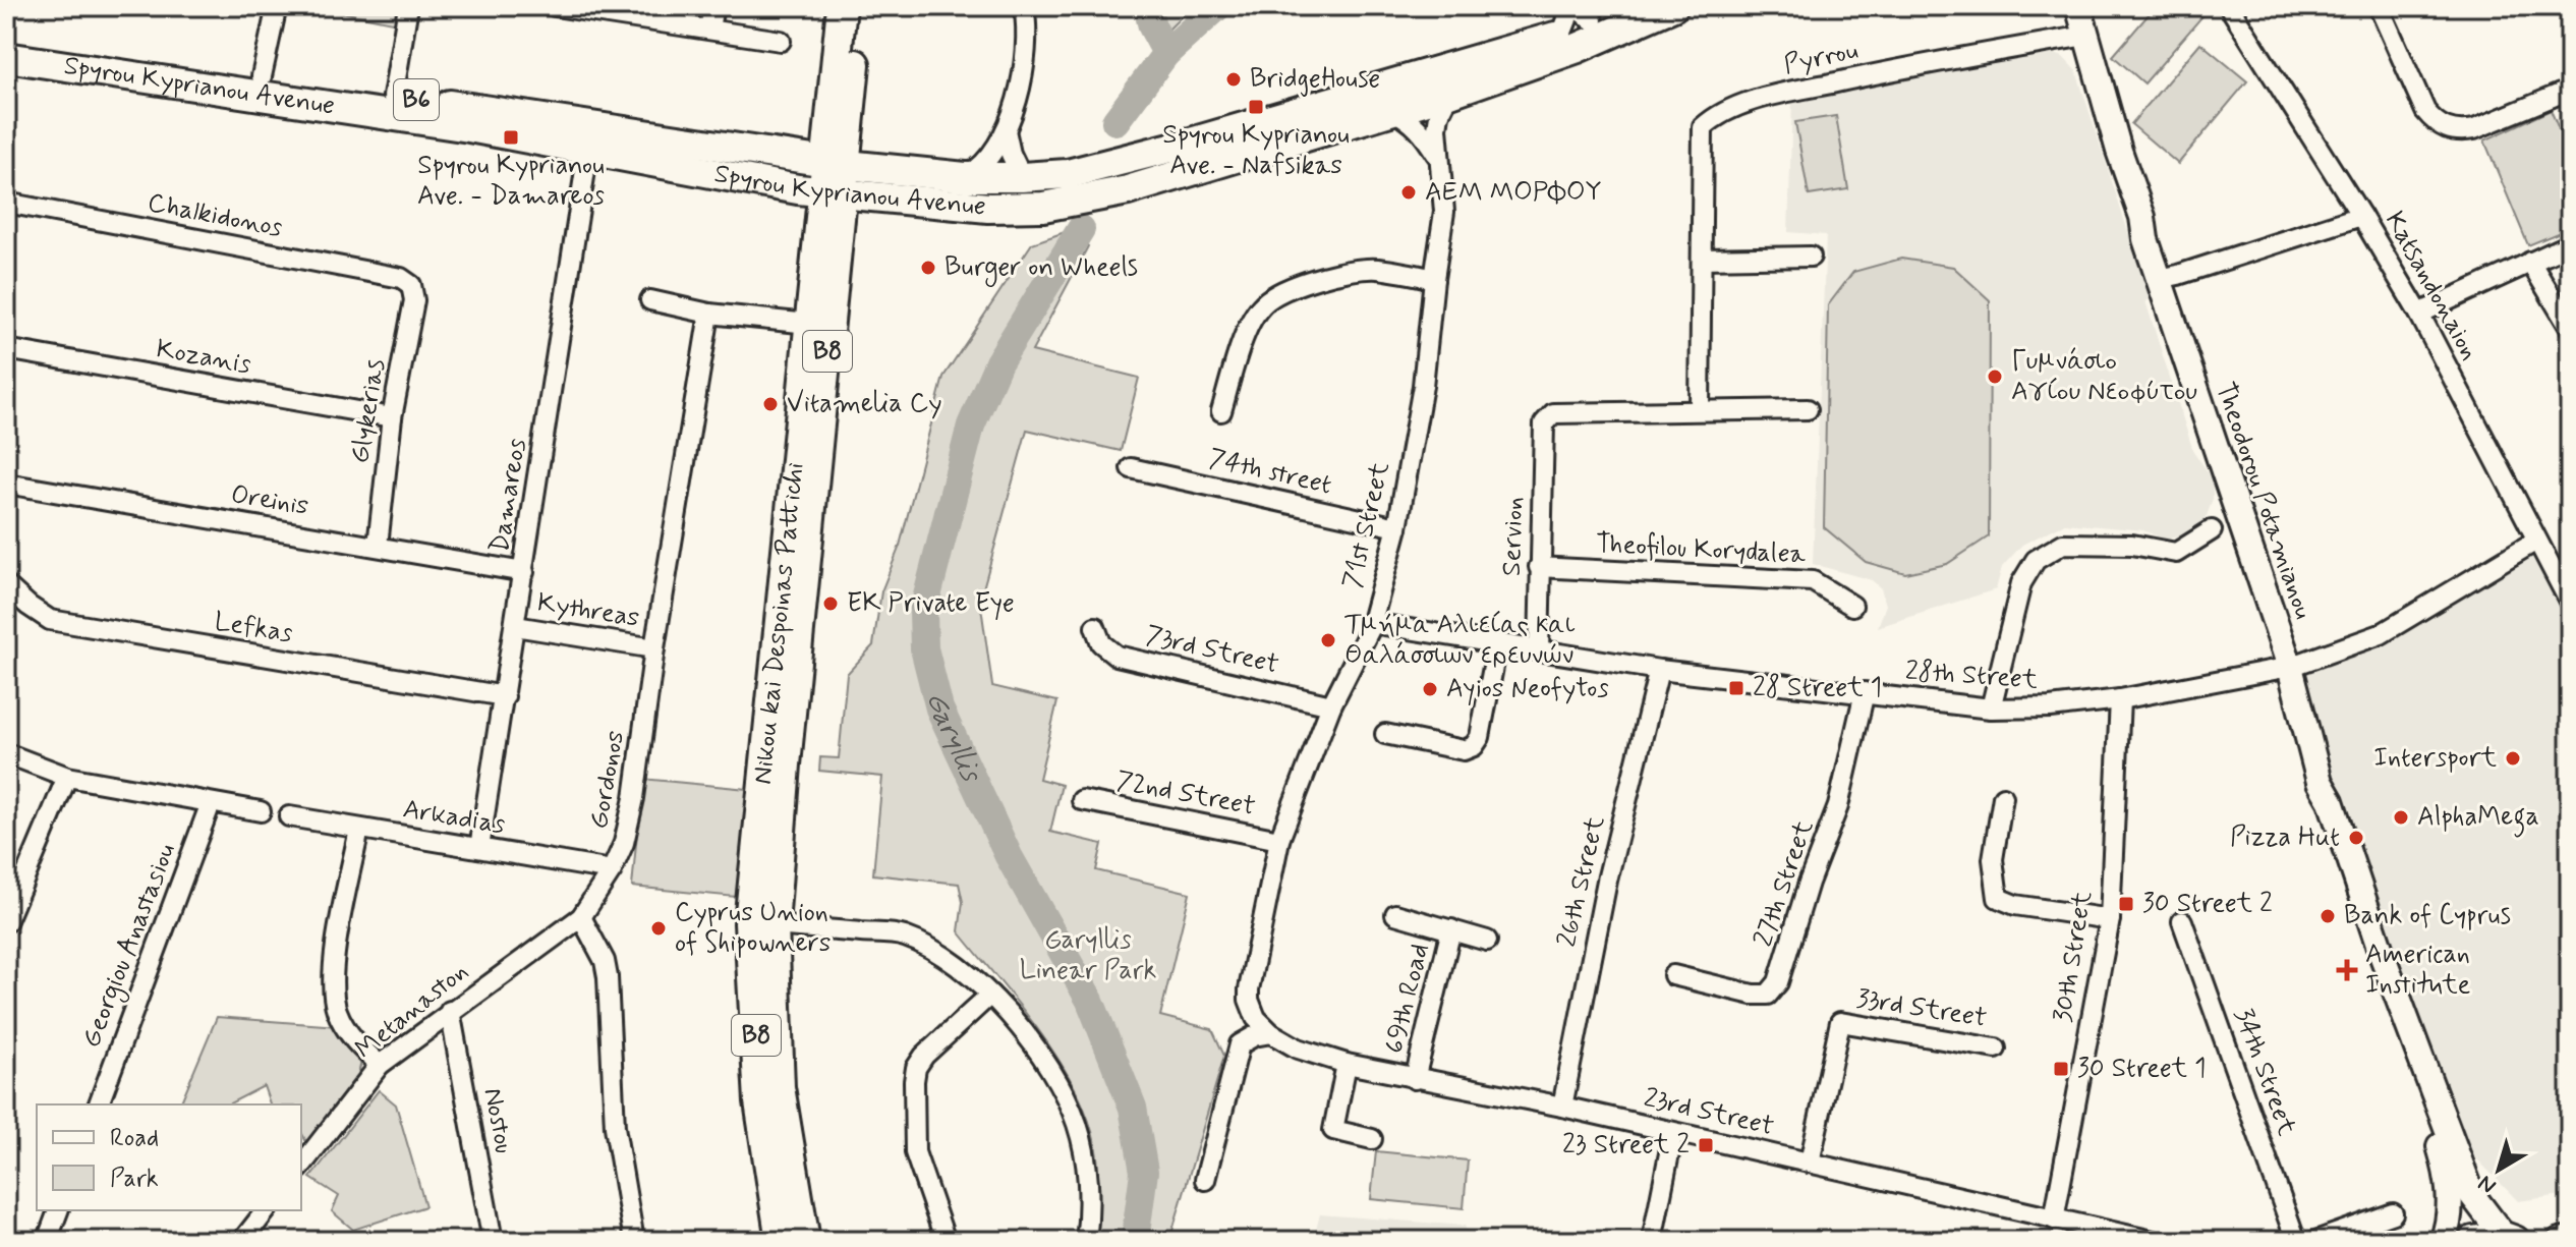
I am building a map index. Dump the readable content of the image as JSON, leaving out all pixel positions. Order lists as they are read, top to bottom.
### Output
{
  "streets": {
    "main road": [
      "Spyrou Kyprianou Avenue",
      "B6",
      "B8",
      "Theodorou Potamianou",
      "Nikou kai Despoinas Pattichi"
    ],
    "street": [
      "Pyrrou",
      "Chalkidonos",
      "Katsandonaion",
      "Kozanis",
      "Glykerias",
      "74th street",
      "Damareos",
      "Oreinis",
      "71st Street",
      "Servion",
      "Theofilou Korydalea",
      "Kythreas",
      "Lefkas",
      "73rd Street",
      "28th Street",
      "Gordonos",
      "72nd Street",
      "Arkadias",
      "26th Street",
      "27th Street",
      "Georgiou Anastasiou",
      "30th Street",
      "69th Road",
      "33rd Street",
      "Metanaston",
      "34th Street",
      "23rd Street",
      "Nostou"
    ]
  },
  "crossings": [
    ["Pyrrou", "Theodorou Potamianou"],
    ["Pyrrou", "Servion"],
    ["Spyrou Kyprianou Avenue", "Damareos"],
    ["Spyrou Kyprianou Avenue", "71st Street"],
    ["Spyrou Kyprianou Avenue", "Nikou kai Despoinas Pattichi"],
    ["Chalkidonos", "Glykerias"],
    ["Katsandonaion", "28th Street"],
    ["Kozanis", "Glykerias"],
    ["Glykerias", "Oreinis"],
    ["74th street", "71st Street"],
    ["Damareos", "Oreinis"],
    ["Damareos", "Kythreas"],
    ["Damareos", "Lefkas"],
    ["Damareos", "Arkadias"],
    ["Theodorou Potamianou", "28th Street"],
    ["71st Street", "73rd Street"],
    ["71st Street", "28th Street"],
    ["71st Street", "72nd Street"],
    ["71st Street", "23rd Street"],
    ["Servion", "Theofilou Korydalea"],
    ["Servion", "28th Street"],
    ["Kythreas", "Gordonos"],
    ["28th Street", "26th Street"],
    ["28th Street", "27th Street"],
    ["28th Street", "30th Street"],
    ["Gordonos", "Arkadias"],
    ["Gordonos", "Metanaston"],
    ["26th Street", "23rd Street"],
    ["30th Street", "23rd Street"],
    ["69th Road", "23rd Street"],
    ["33rd Street", "23rd Street"],
    ["Metanaston", "Nostou"]
  ],
  "water": ["Garyllis"],
  "parks": ["Garyllis Linear Park"],
  "places": {
    "other": [
      "BridgeHouse",
      "ΑΕΜ ΜΟΡΦΟΥ",
      "Burger on Wheels",
      "Γυμνάσιο Αγίου Νεοφύτου",
      "Vitamelia Cy",
      "EK Private Eye",
      "Τμήμα Αλιείας και Θαλάσσιων ερευνών",
      "Ayios Neofytos",
      "Intersport",
      "AlphaMega",
      "Pizza Hut",
      "Bank of Cyprus",
      "Cyprus Union of Shipowners"
    ],
    "transit": [
      "Spyrou Kyprianou Ave. - Nafsikas",
      "Spyrou Kyprianou Ave. - Damareos",
      "28 Street 1",
      "30 Street 2",
      "30 Street 1",
      "23 Street 2"
    ],
    "health": ["American Institute"]
  },
  "legend": ["Road", "Park"],
  "north": "bottom left"
}
